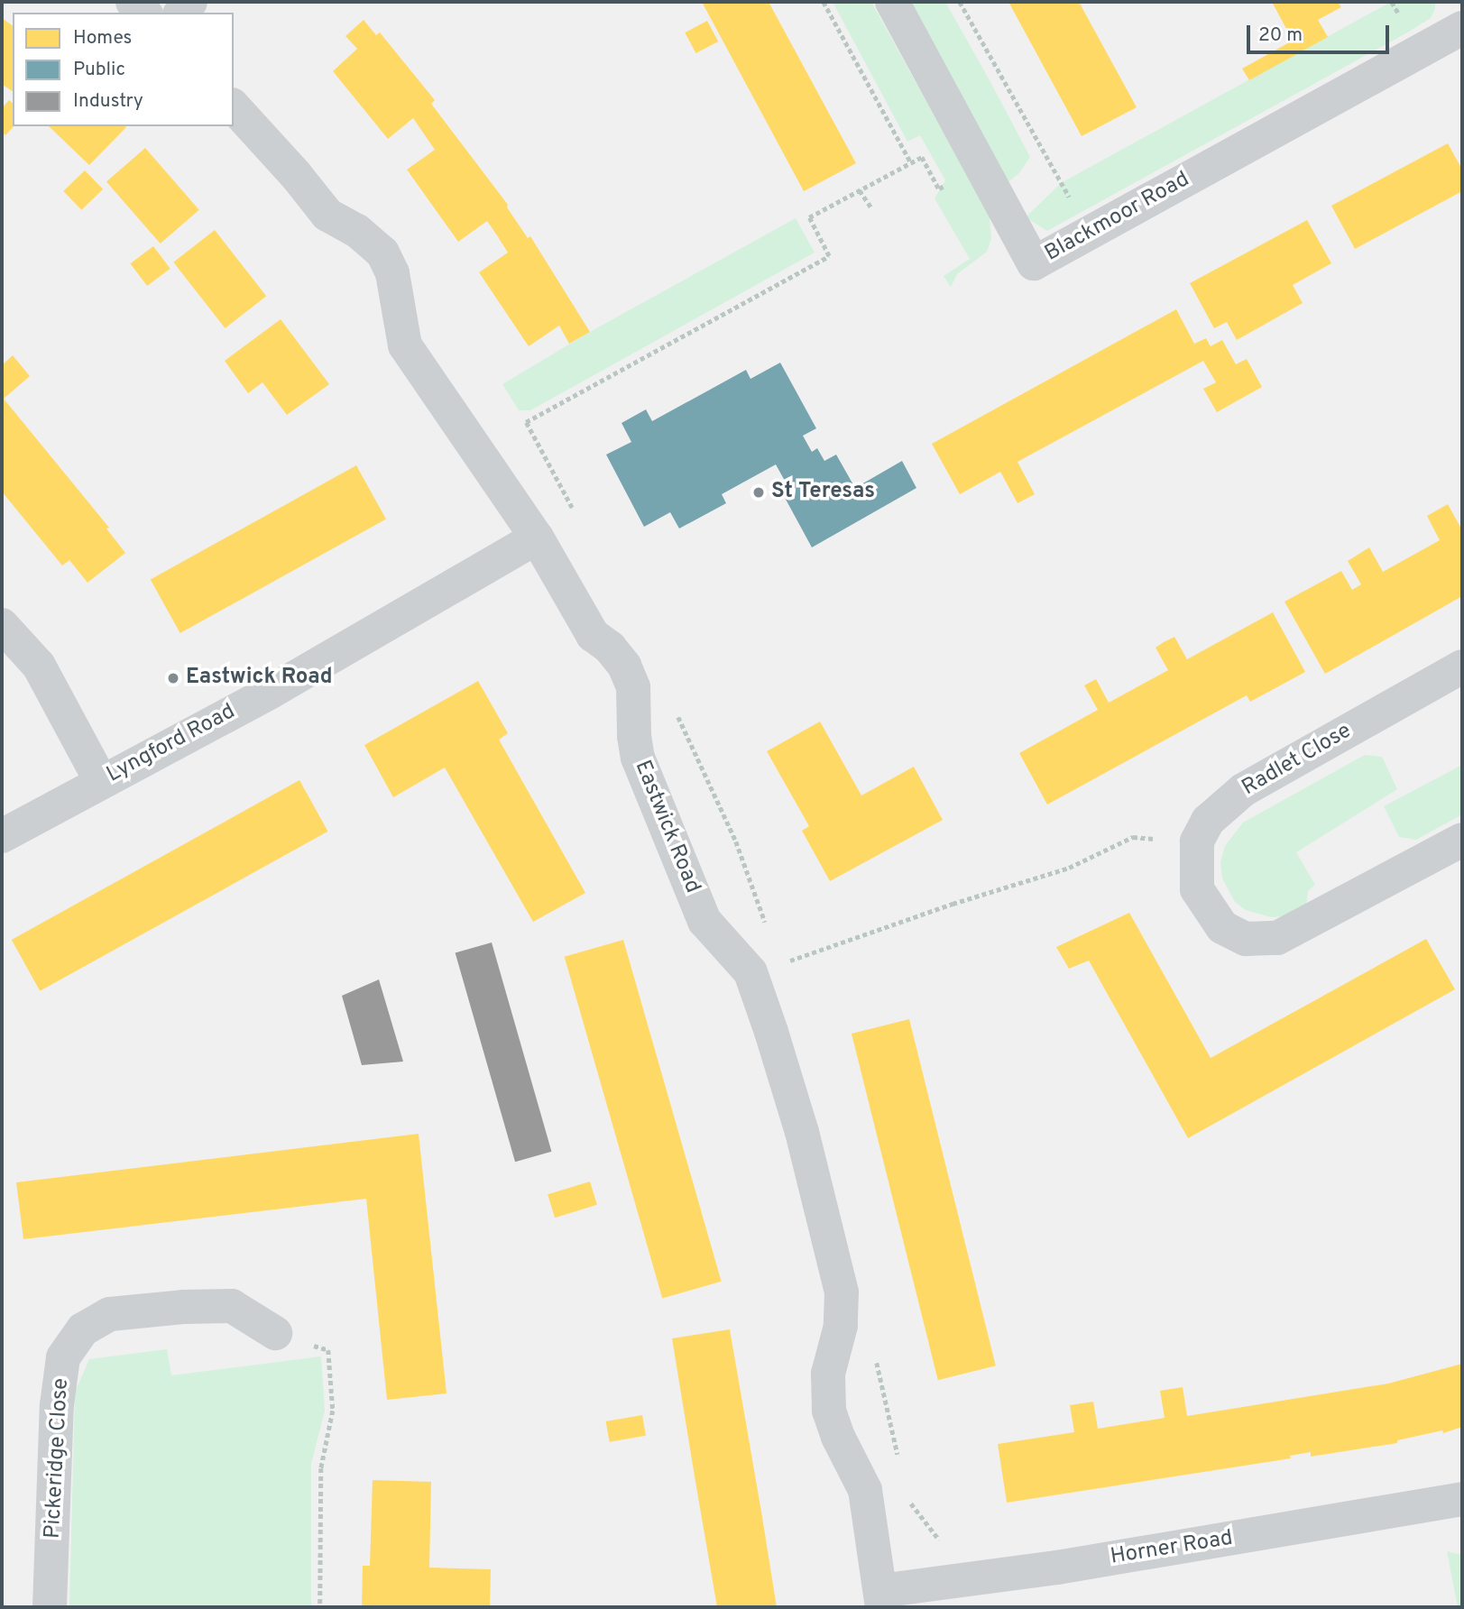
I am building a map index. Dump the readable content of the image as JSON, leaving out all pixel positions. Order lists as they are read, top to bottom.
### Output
{
  "streets": {
    "street": [
      "Blackmoor Road",
      "Lyngford Road",
      "Radlet Close",
      "Eastwick Road",
      "Pickeridge Close",
      "Horner Road"
    ]
  },
  "crossings": [
    ["Lyngford Road", "Eastwick Road"],
    ["Eastwick Road", "Horner Road"]
  ],
  "places": ["St Teresas", "Eastwick Road"],
  "legend": ["Homes", "Public", "Industry"],
  "scale_bar": "20 m"
}
